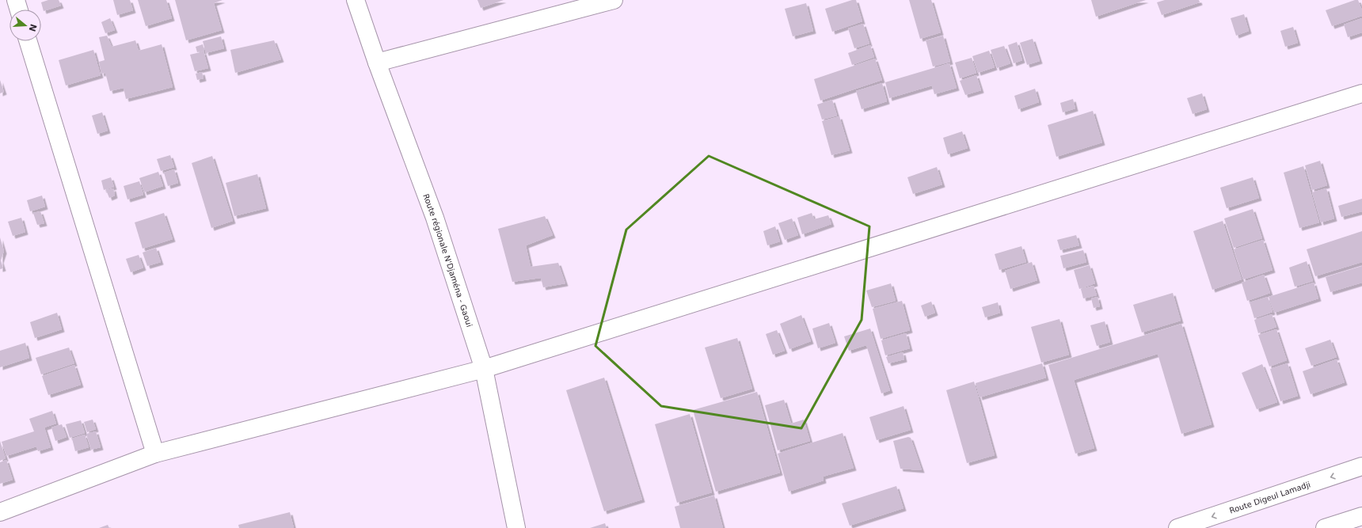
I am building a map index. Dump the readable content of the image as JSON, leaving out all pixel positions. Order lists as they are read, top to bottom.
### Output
{
  "streets": {
    "street": ["Route régionale N'Djaména - Gaoui", "Route Digeul Lamadji"]
  },
  "one_way": ["Route Digeul Lamadji"],
  "north": "right"
}
